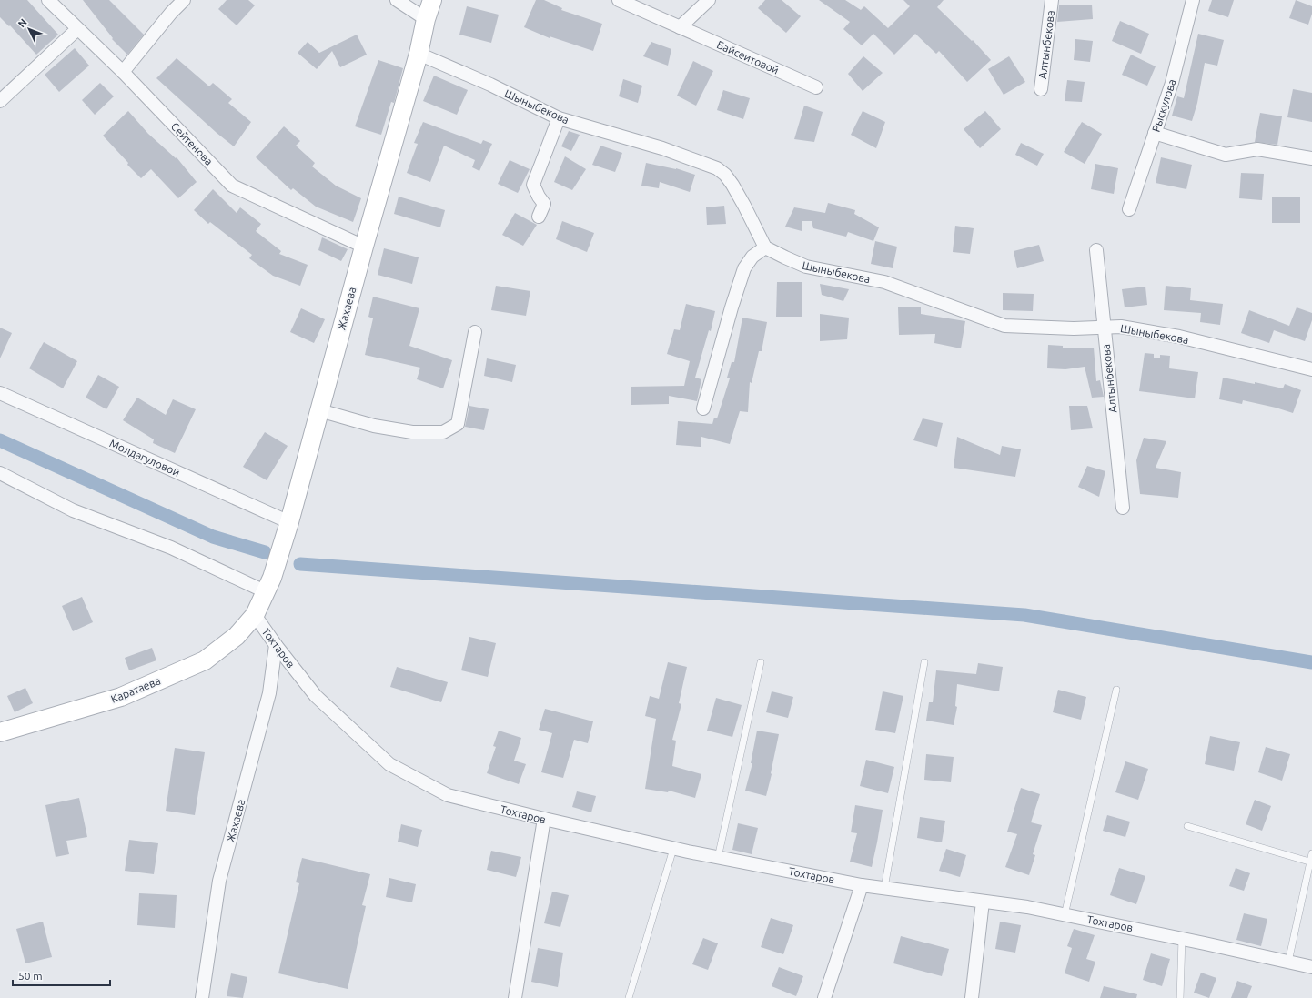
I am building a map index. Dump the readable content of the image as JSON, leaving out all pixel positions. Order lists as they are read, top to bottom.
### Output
{
  "streets": {
    "street": [
      "Алтынбекова",
      "Байсеитовой",
      "Рыскулова",
      "Шыныбекова",
      "Сейтенова",
      "Жахаева",
      "Молдагуловой",
      "Тохтаров",
      "Каратаева"
    ]
  },
  "crossings": [
    ["Алтынбекова", "Шыныбекова"],
    ["Шыныбекова", "Жахаева"],
    ["Сейтенова", "Жахаева"],
    ["Жахаева", "Молдагуловой"],
    ["Жахаева", "Тохтаров"],
    ["Жахаева", "Каратаева"],
    ["Тохтаров", "Каратаева"]
  ],
  "scale_bar": "50 m",
  "north": "top left"
}
